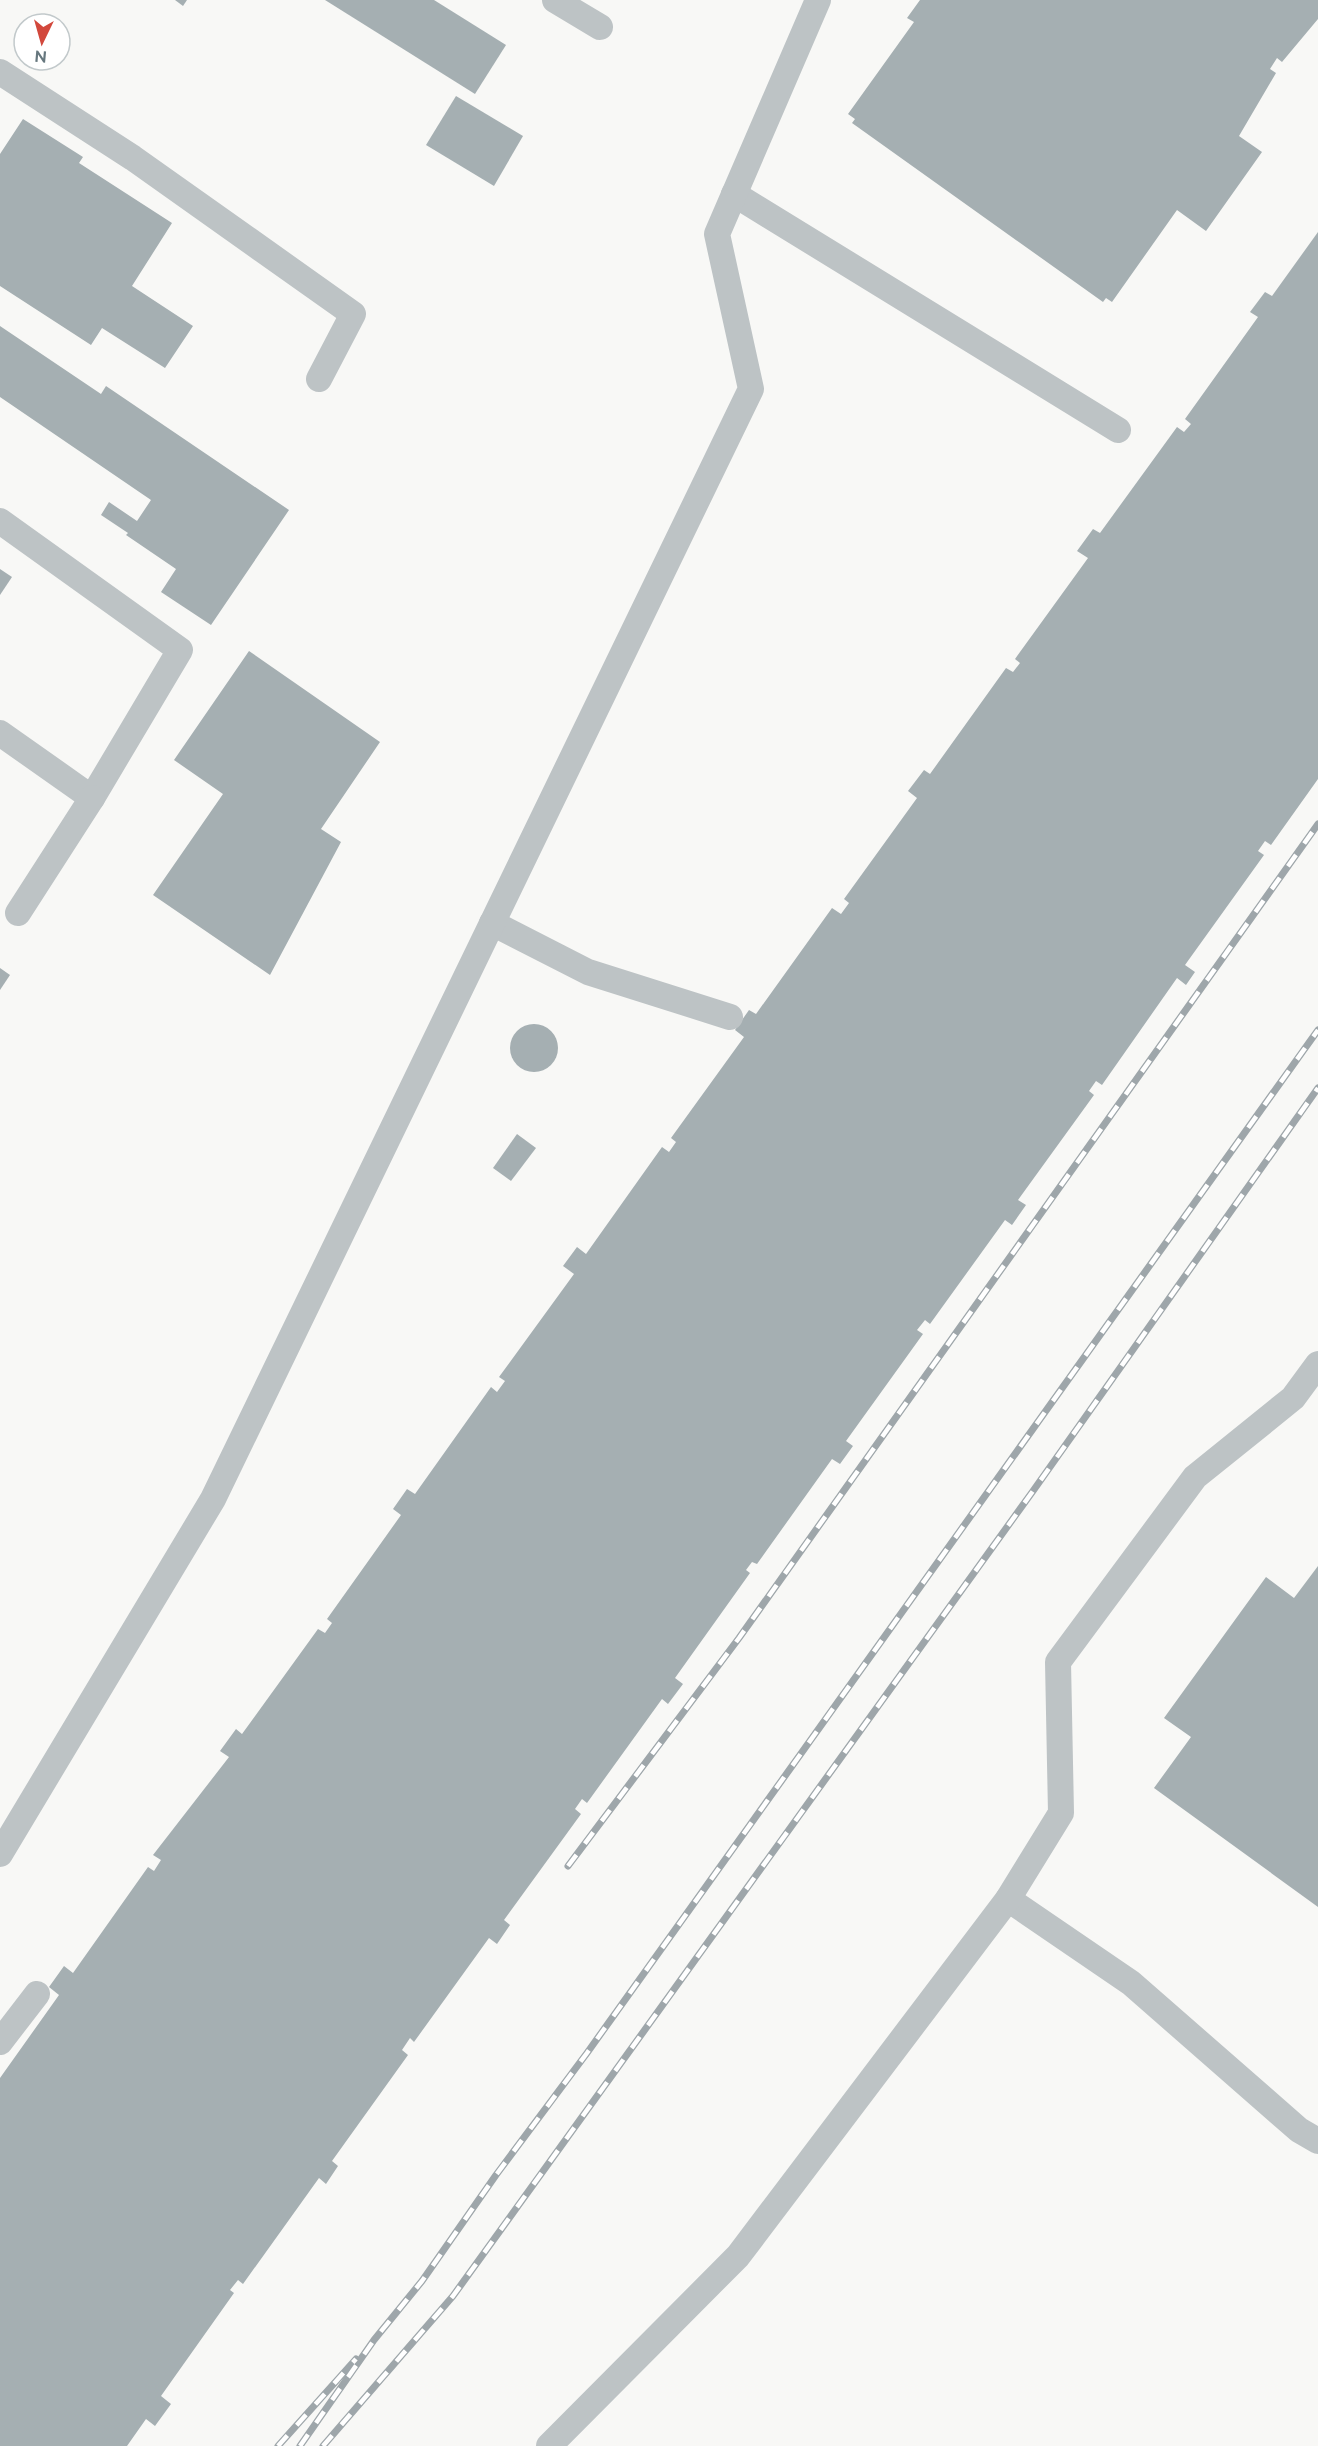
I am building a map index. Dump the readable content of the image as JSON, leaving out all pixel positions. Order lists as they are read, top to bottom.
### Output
{
  "north": "bottom"
}
